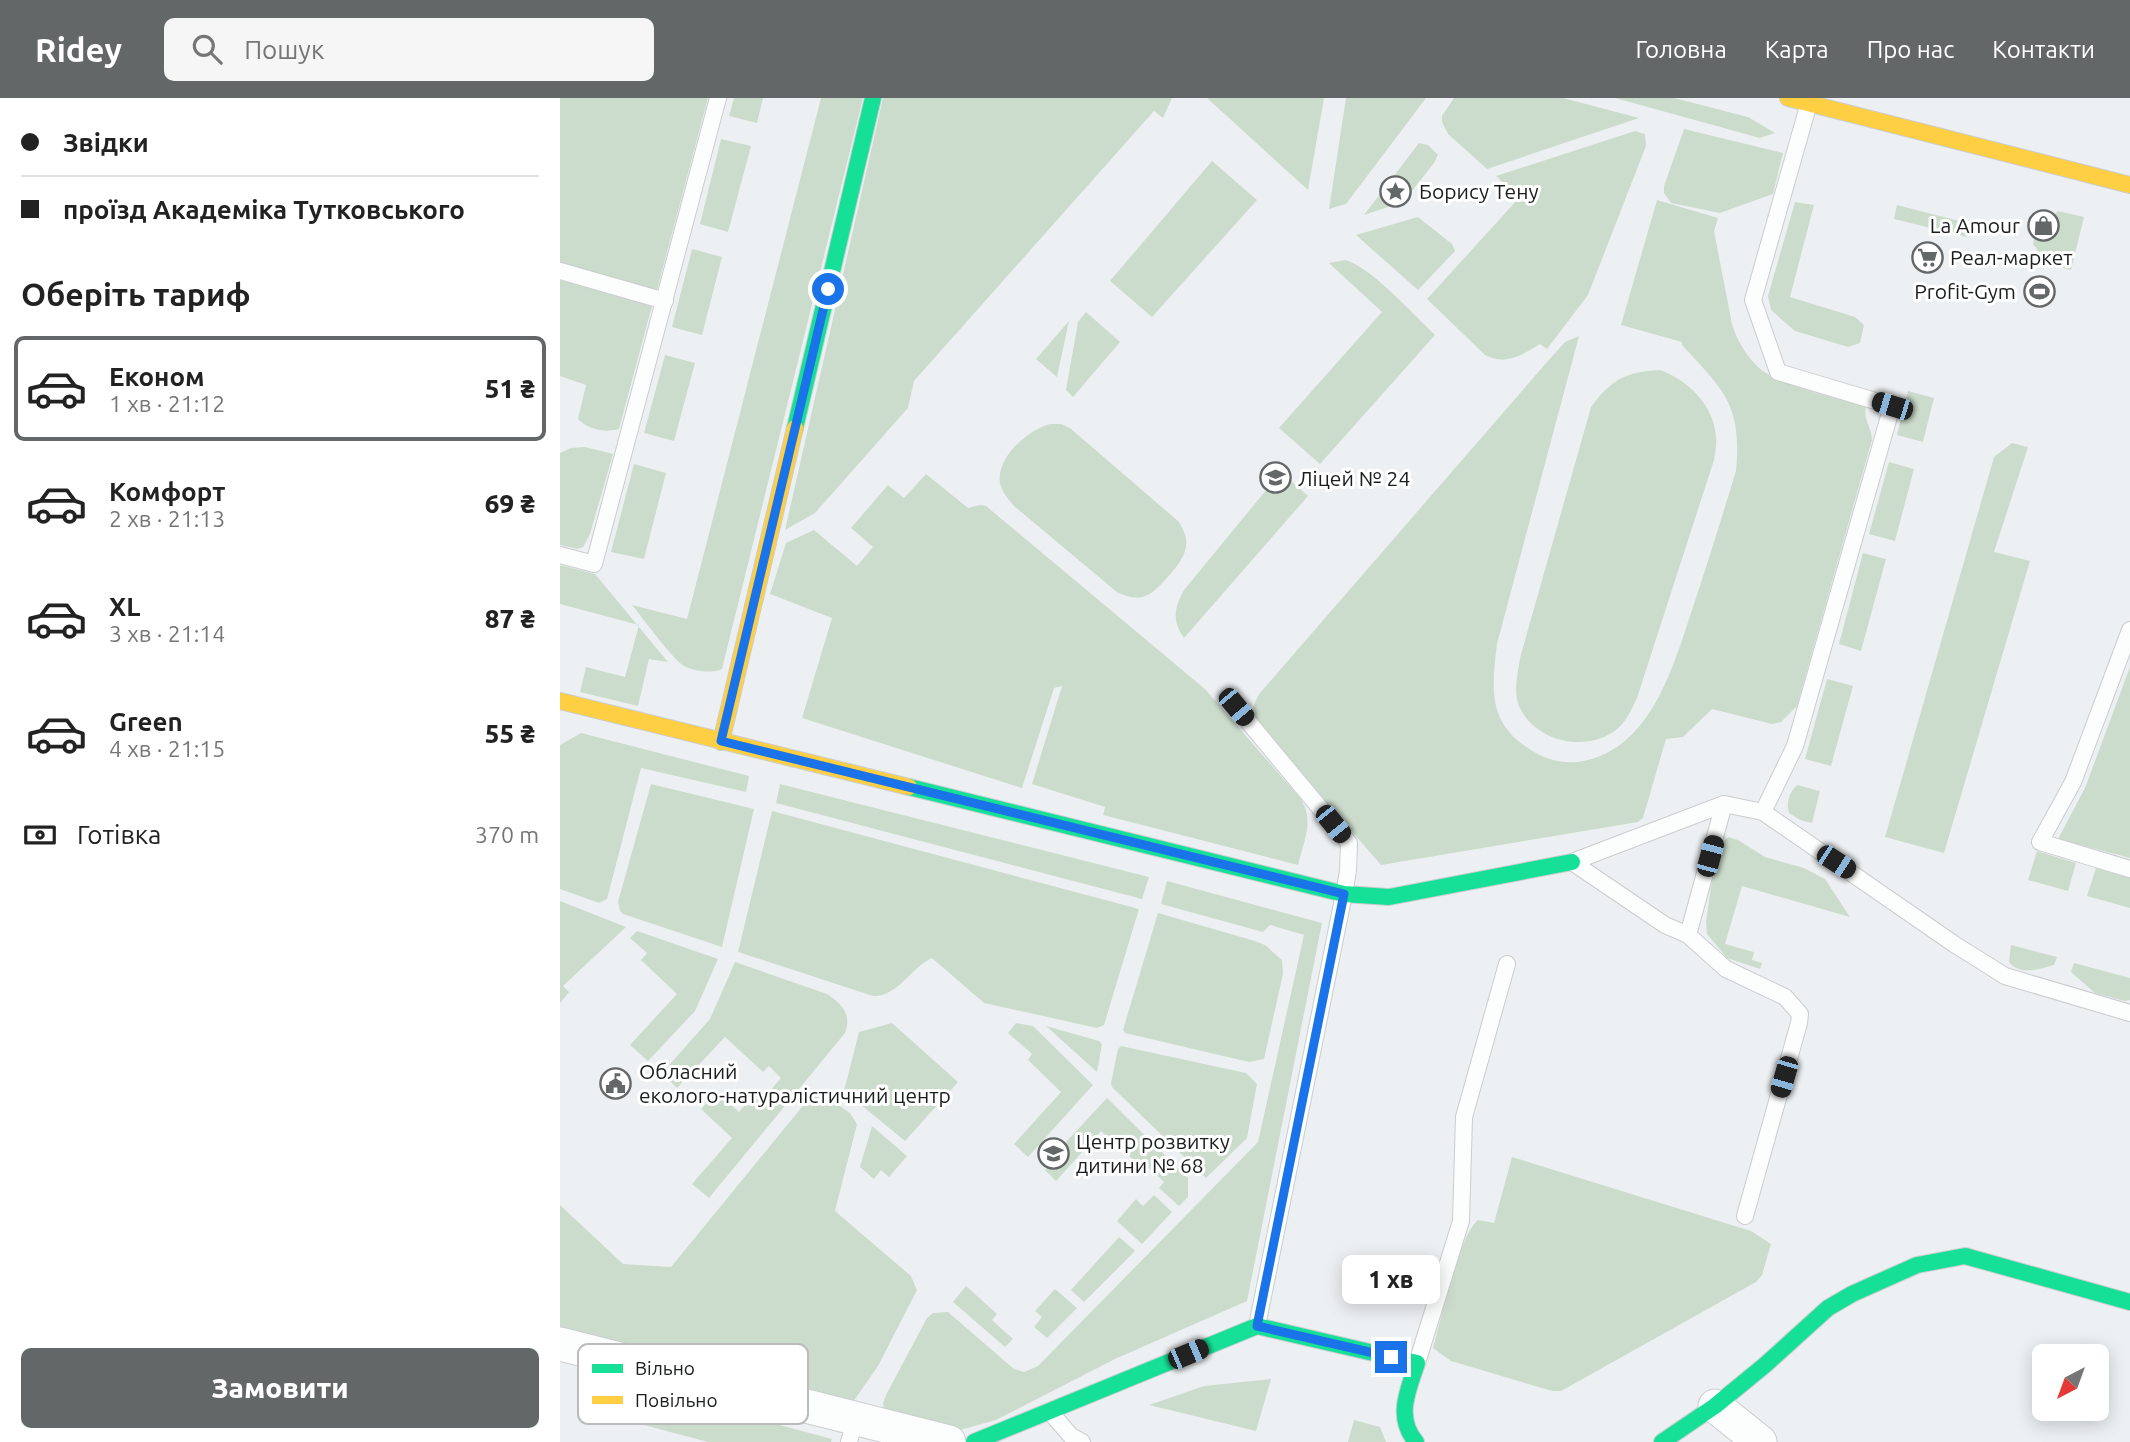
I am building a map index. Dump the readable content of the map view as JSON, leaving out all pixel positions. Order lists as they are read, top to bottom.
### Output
{
  "places": {
    "place": ["Борису Тену"],
    "shop": ["La Amour"],
    "supermarket": ["Реал-маркет"],
    "sports": ["Profit-Gym"],
    "school or university": ["Ліцей № 24", "Центр розвитку дитини № 68"],
    "public building": ["Обласний еколого-натуралістичний центр"]
  },
  "legend": ["Вільно", "Повільно"],
  "north": "bottom left",
  "page": {
    "header": "Ridey",
    "search": "Пошук",
    "nav": [
      "Головна",
      "Карта",
      "Про нас",
      "Контакти"
    ],
    "banner": ["Звідки", "проїзд Академіка Тутковського"],
    "heading": "Оберіть тариф",
    "list": [
      {
        "name": "Економ",
        "note": "1 хв · 21:12",
        "value": "51 ₴"
      },
      {
        "name": "Комфорт",
        "note": "2 хв · 21:13",
        "value": "69 ₴"
      },
      {
        "name": "XL",
        "note": "3 хв · 21:14",
        "value": "87 ₴"
      },
      {
        "name": "Green",
        "note": "4 хв · 21:15",
        "value": "55 ₴"
      }
    ],
    "pay": ["Готівка", "370 m"],
    "bubble": "1 хв",
    "buttons": "Замовити"
  }
}
